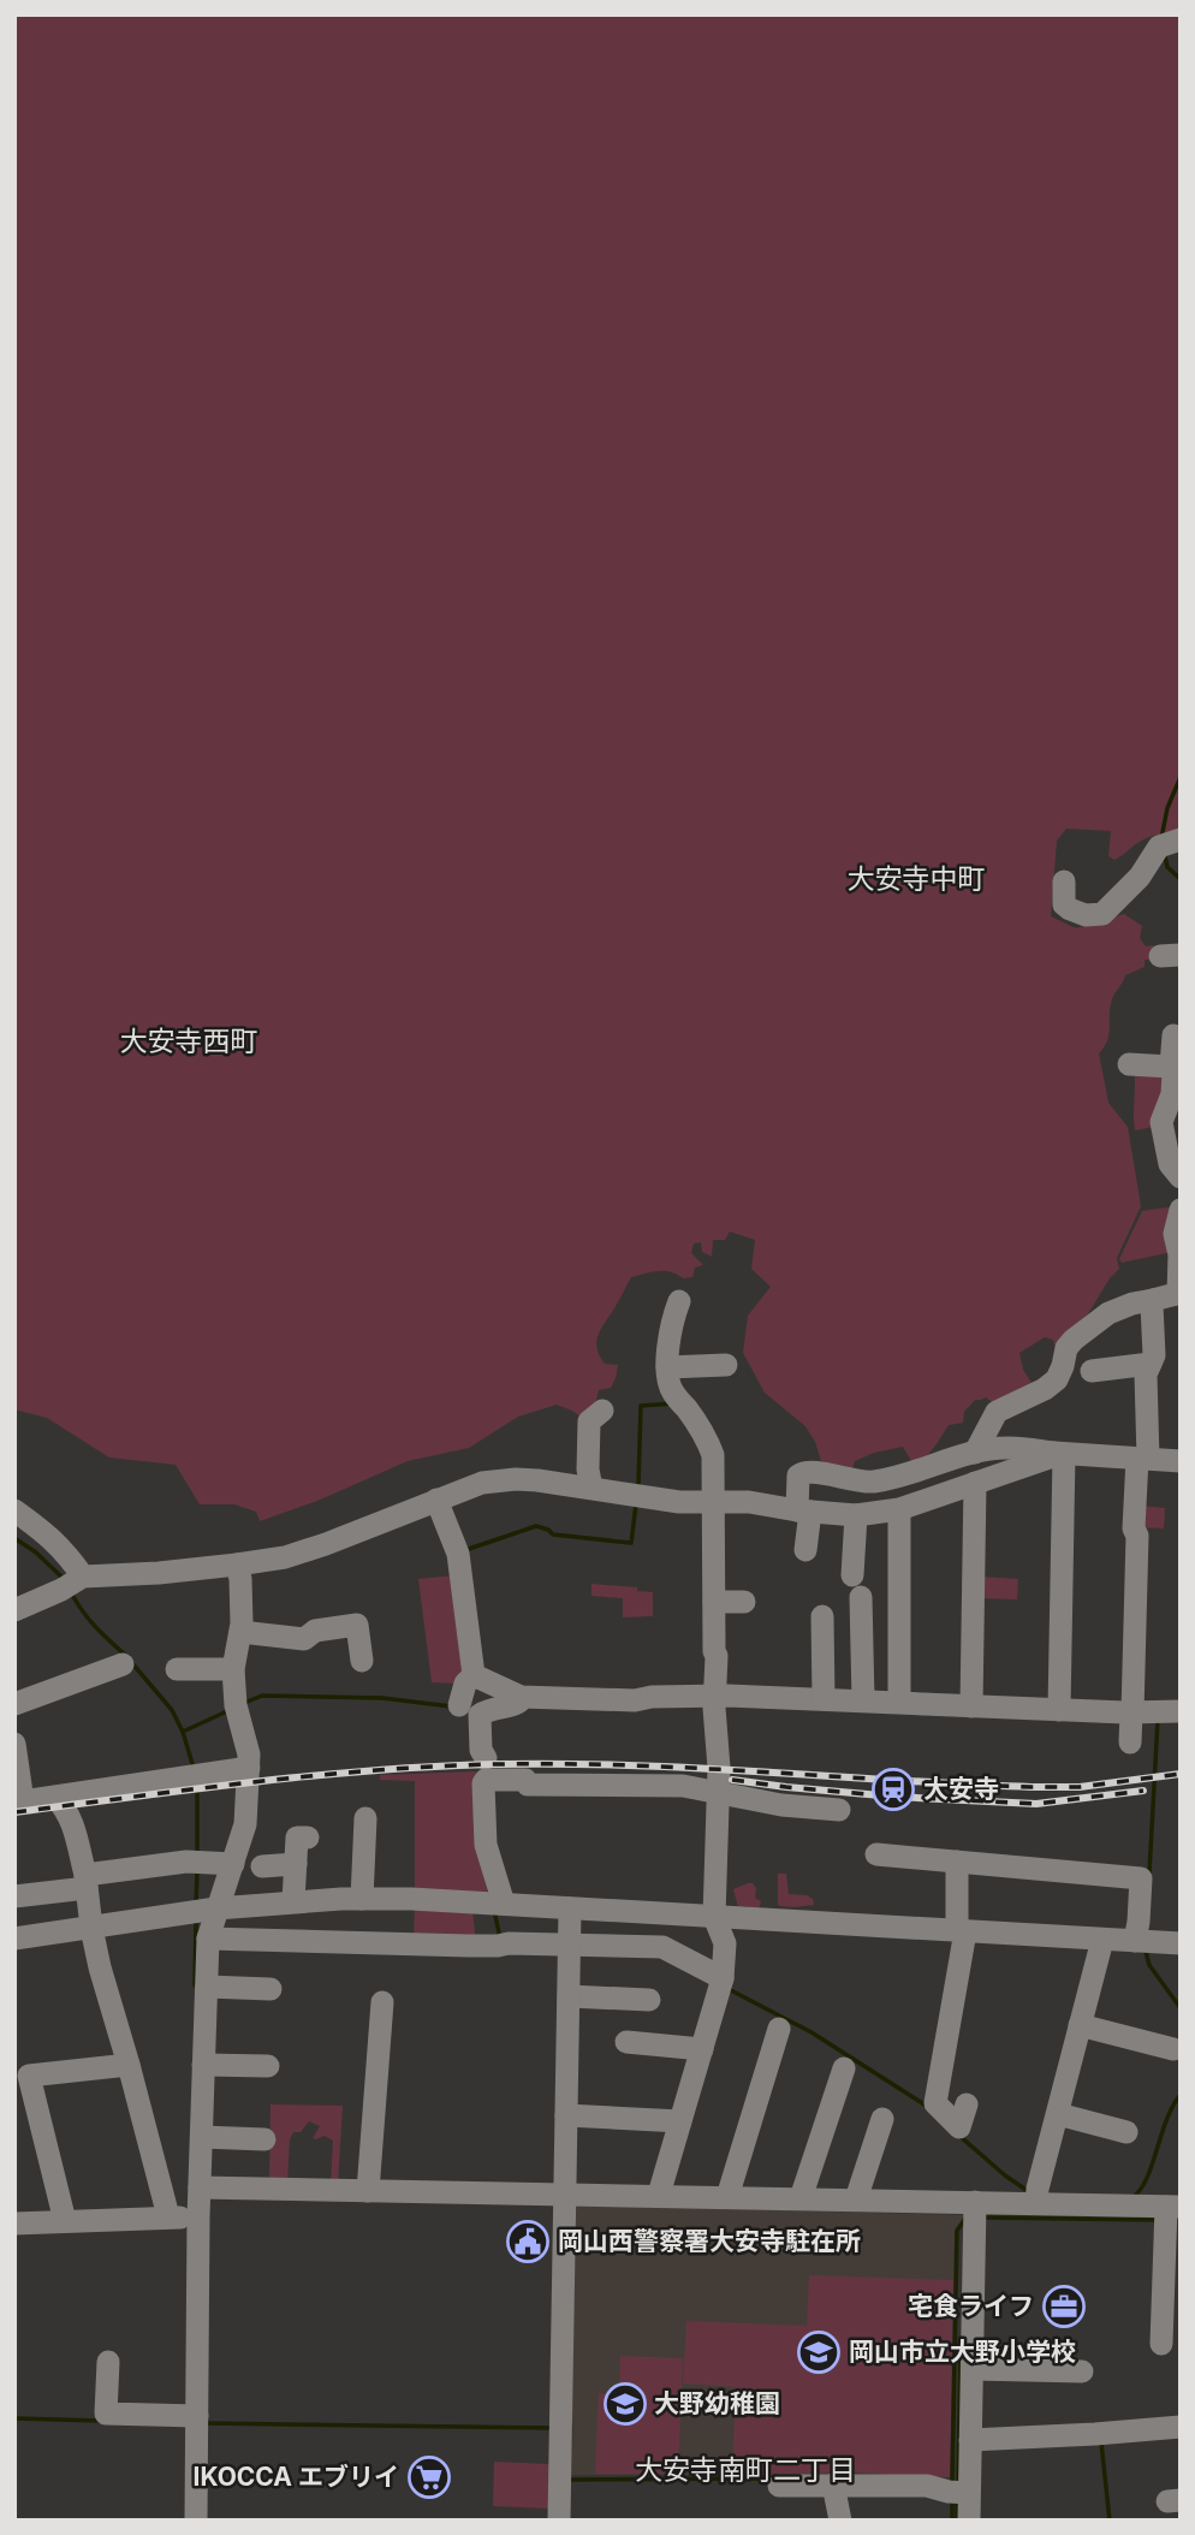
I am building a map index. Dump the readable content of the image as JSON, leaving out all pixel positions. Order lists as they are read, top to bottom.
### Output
{
  "districts": ["大安寺中町", "大安寺西町", "大安寺南町二丁目"],
  "places": {
    "station": ["大安寺"],
    "public building": ["岡山西警察署大安寺駐在所"],
    "office": ["宅食ライフ"],
    "school or university": ["岡山市立大野小学校", "大野幼稚園"],
    "supermarket": ["IKOCCA エブリイ"]
  }
}
